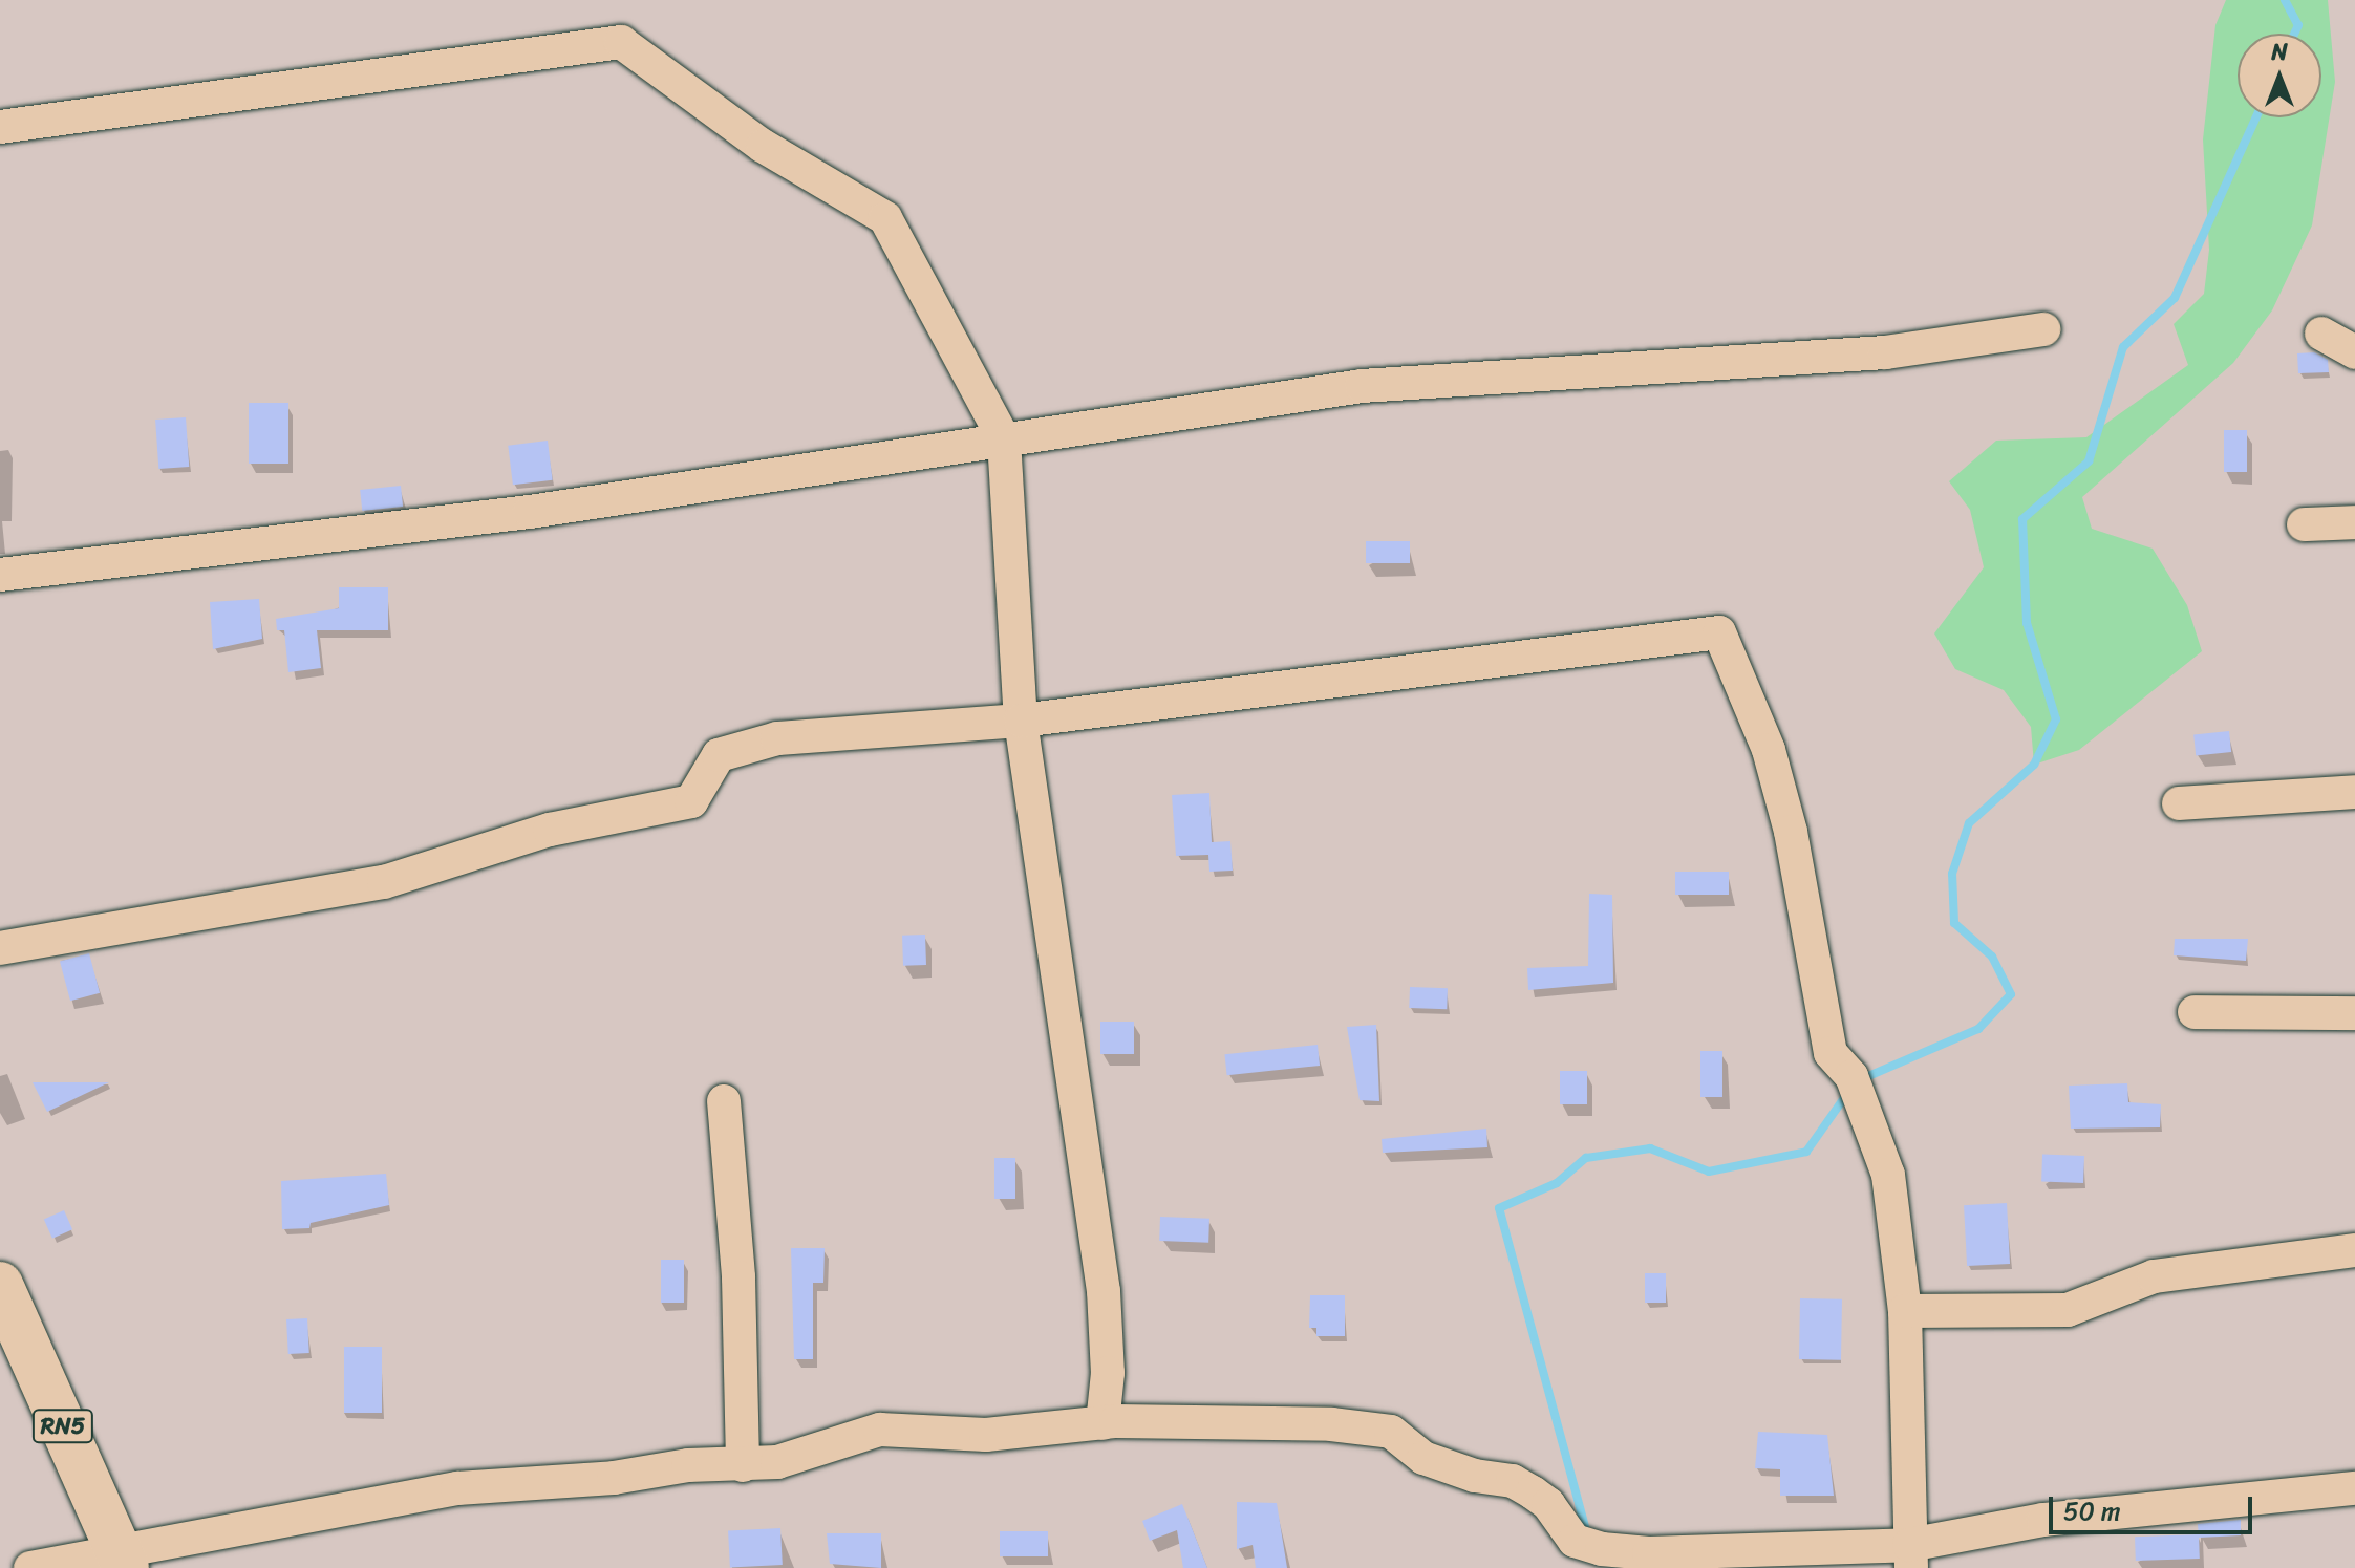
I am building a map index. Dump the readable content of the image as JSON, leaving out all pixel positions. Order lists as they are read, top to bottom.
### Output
{
  "streets": {
    "highway": ["RN5"]
  },
  "scale_bar": "50 m",
  "north": "top"
}
